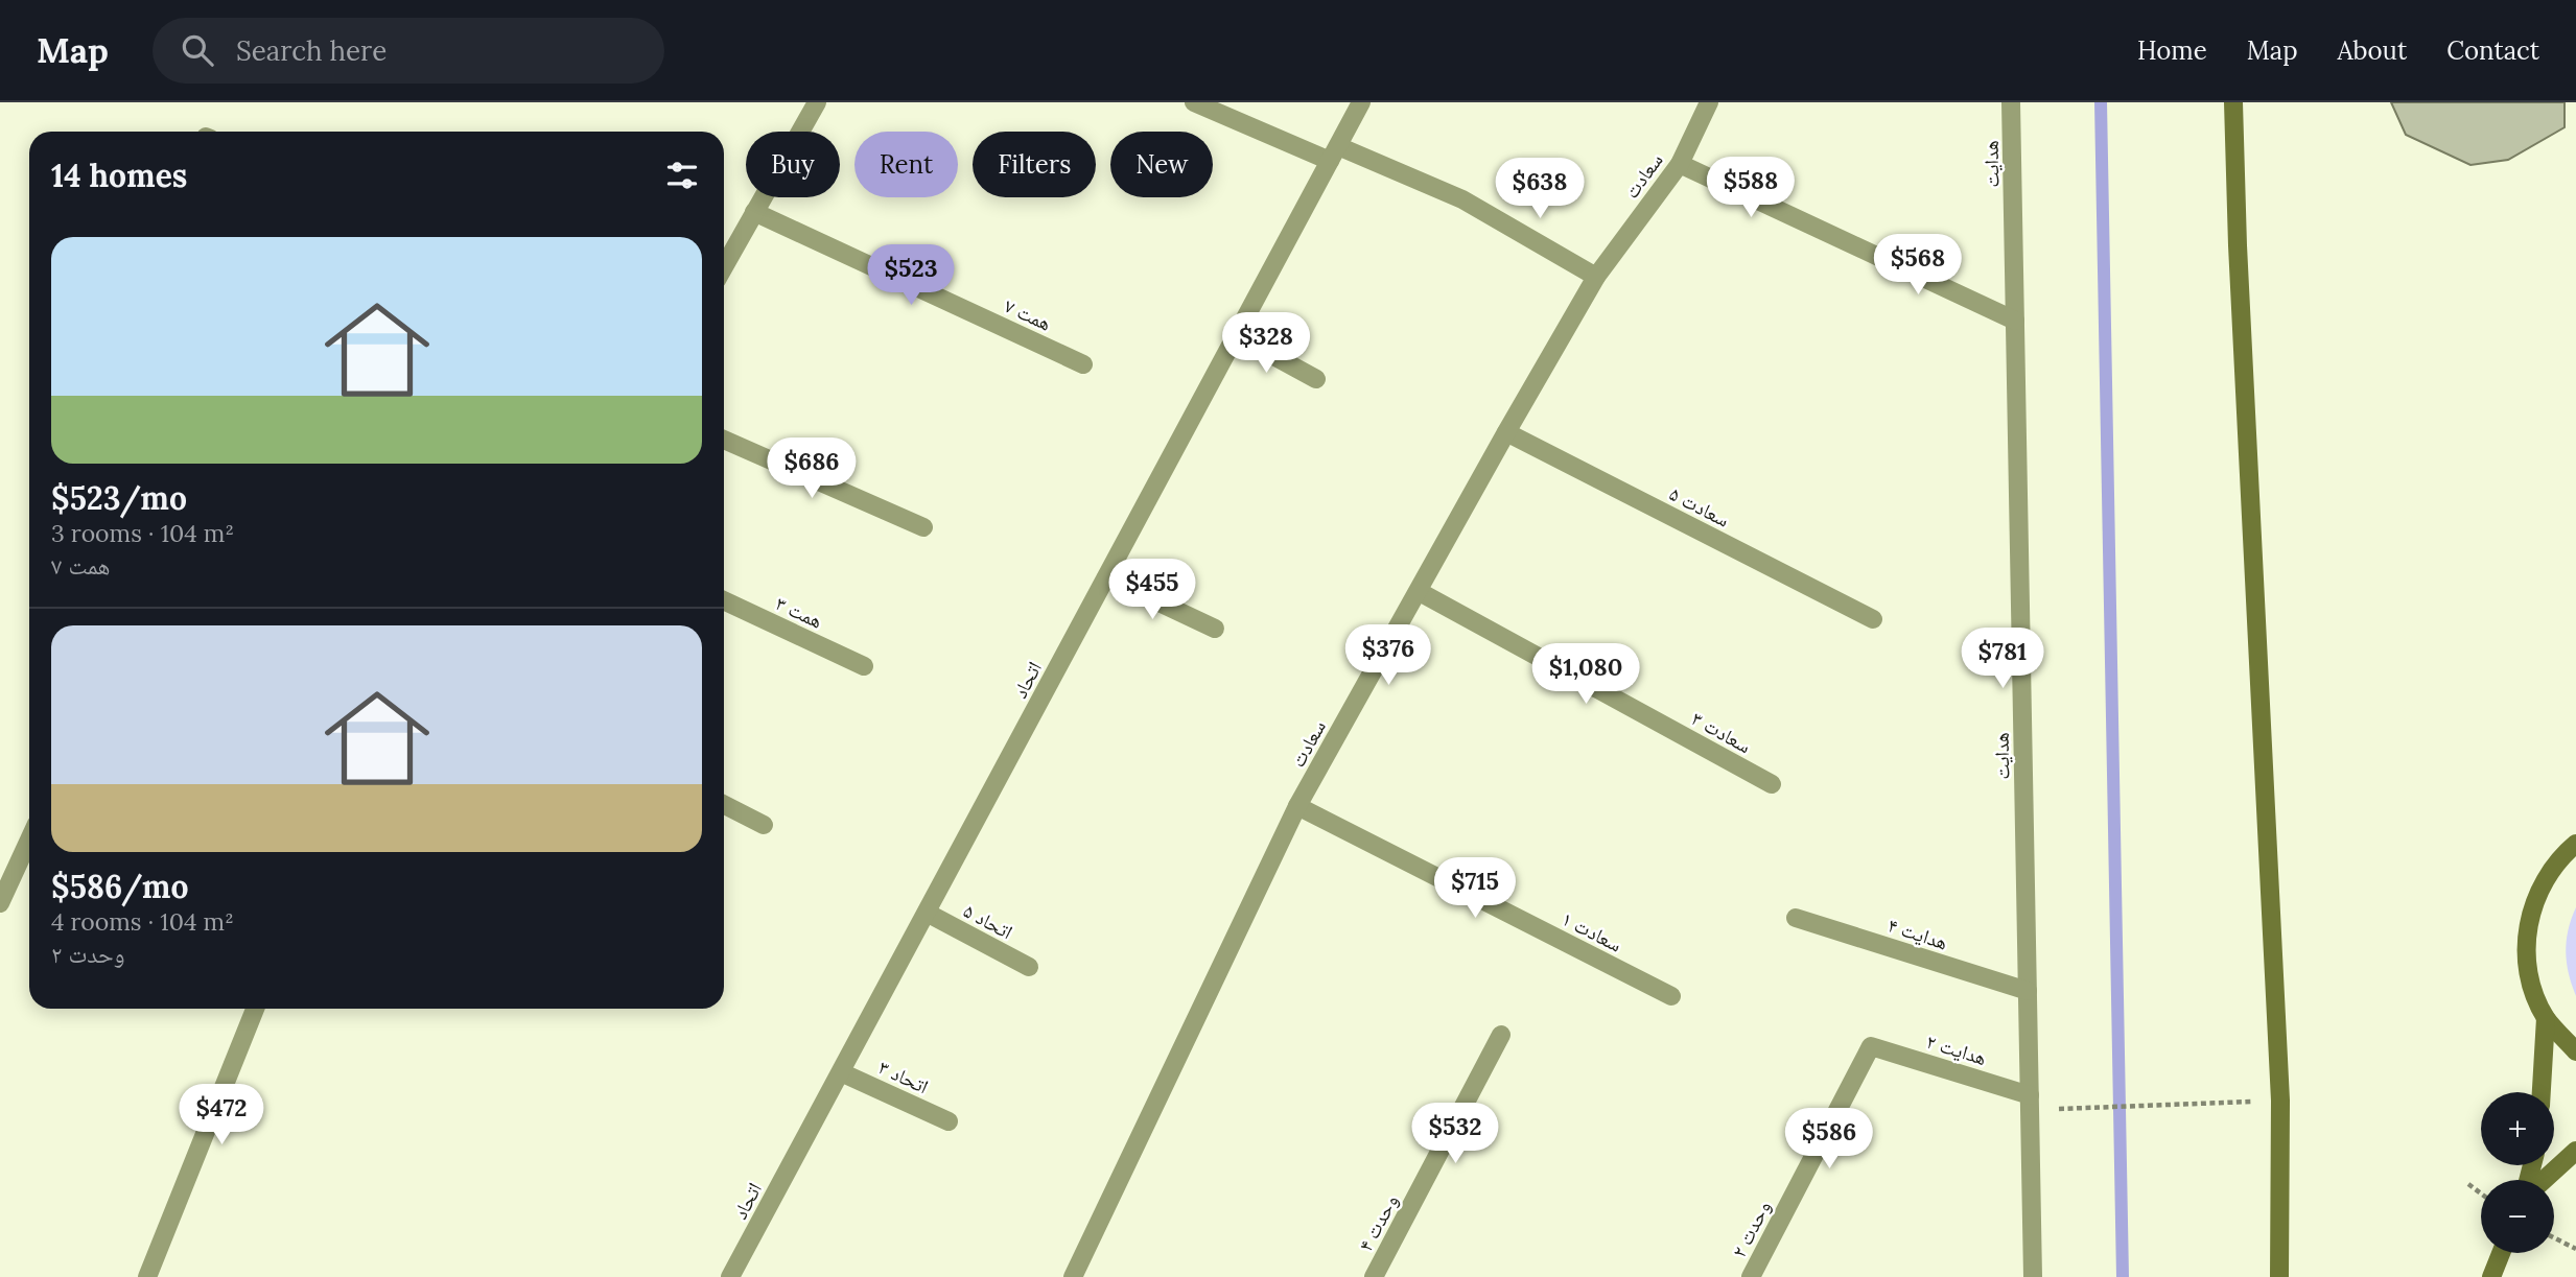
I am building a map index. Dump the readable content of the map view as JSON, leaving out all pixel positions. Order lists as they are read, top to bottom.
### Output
{
  "streets": {
    "street": [
      "هدایت",
      "سعادت",
      "همت ۷",
      "سعادت ۵",
      "همت ۳",
      "اتحاد",
      "سعادت ۳",
      "اتحاد ۵",
      "سعادت ۱",
      "هدایت ۴",
      "هدایت ۲",
      "اتحاد ۳",
      "وحدت ۴",
      "وحدت ۲"
    ]
  },
  "crossings": [
    ["هدایت", "هدایت ۴"],
    ["هدایت", "هدایت ۲"],
    ["سعادت", "سعادت ۵"],
    ["سعادت", "سعادت ۳"],
    ["سعادت", "سعادت ۱"],
    ["اتحاد", "اتحاد ۵"],
    ["اتحاد", "اتحاد ۳"],
    ["هدایت ۲", "وحدت ۲"]
  ],
  "page": {
    "header": "Map",
    "search": "Search here",
    "nav": [
      "Home",
      "Map",
      "About",
      "Contact"
    ],
    "chip": [
      "Buy",
      "Rent",
      "Filters",
      "New"
    ],
    "heading": "14 homes",
    "price": [
      "$588",
      "$638",
      "$568",
      "$523",
      "$328",
      "$686",
      "$455",
      "$376",
      "$781",
      "$1,080",
      "$715",
      "$472",
      "$532",
      "$586"
    ],
    "list": [
      {
        "name": "$523/mo",
        "note": "3 rooms · 104 m² · همت ۷"
      },
      {
        "name": "$586/mo",
        "note": "4 rooms · 104 m² · وحدت ۲"
      }
    ],
    "map_buttons": ["+", "−"]
  }
}
